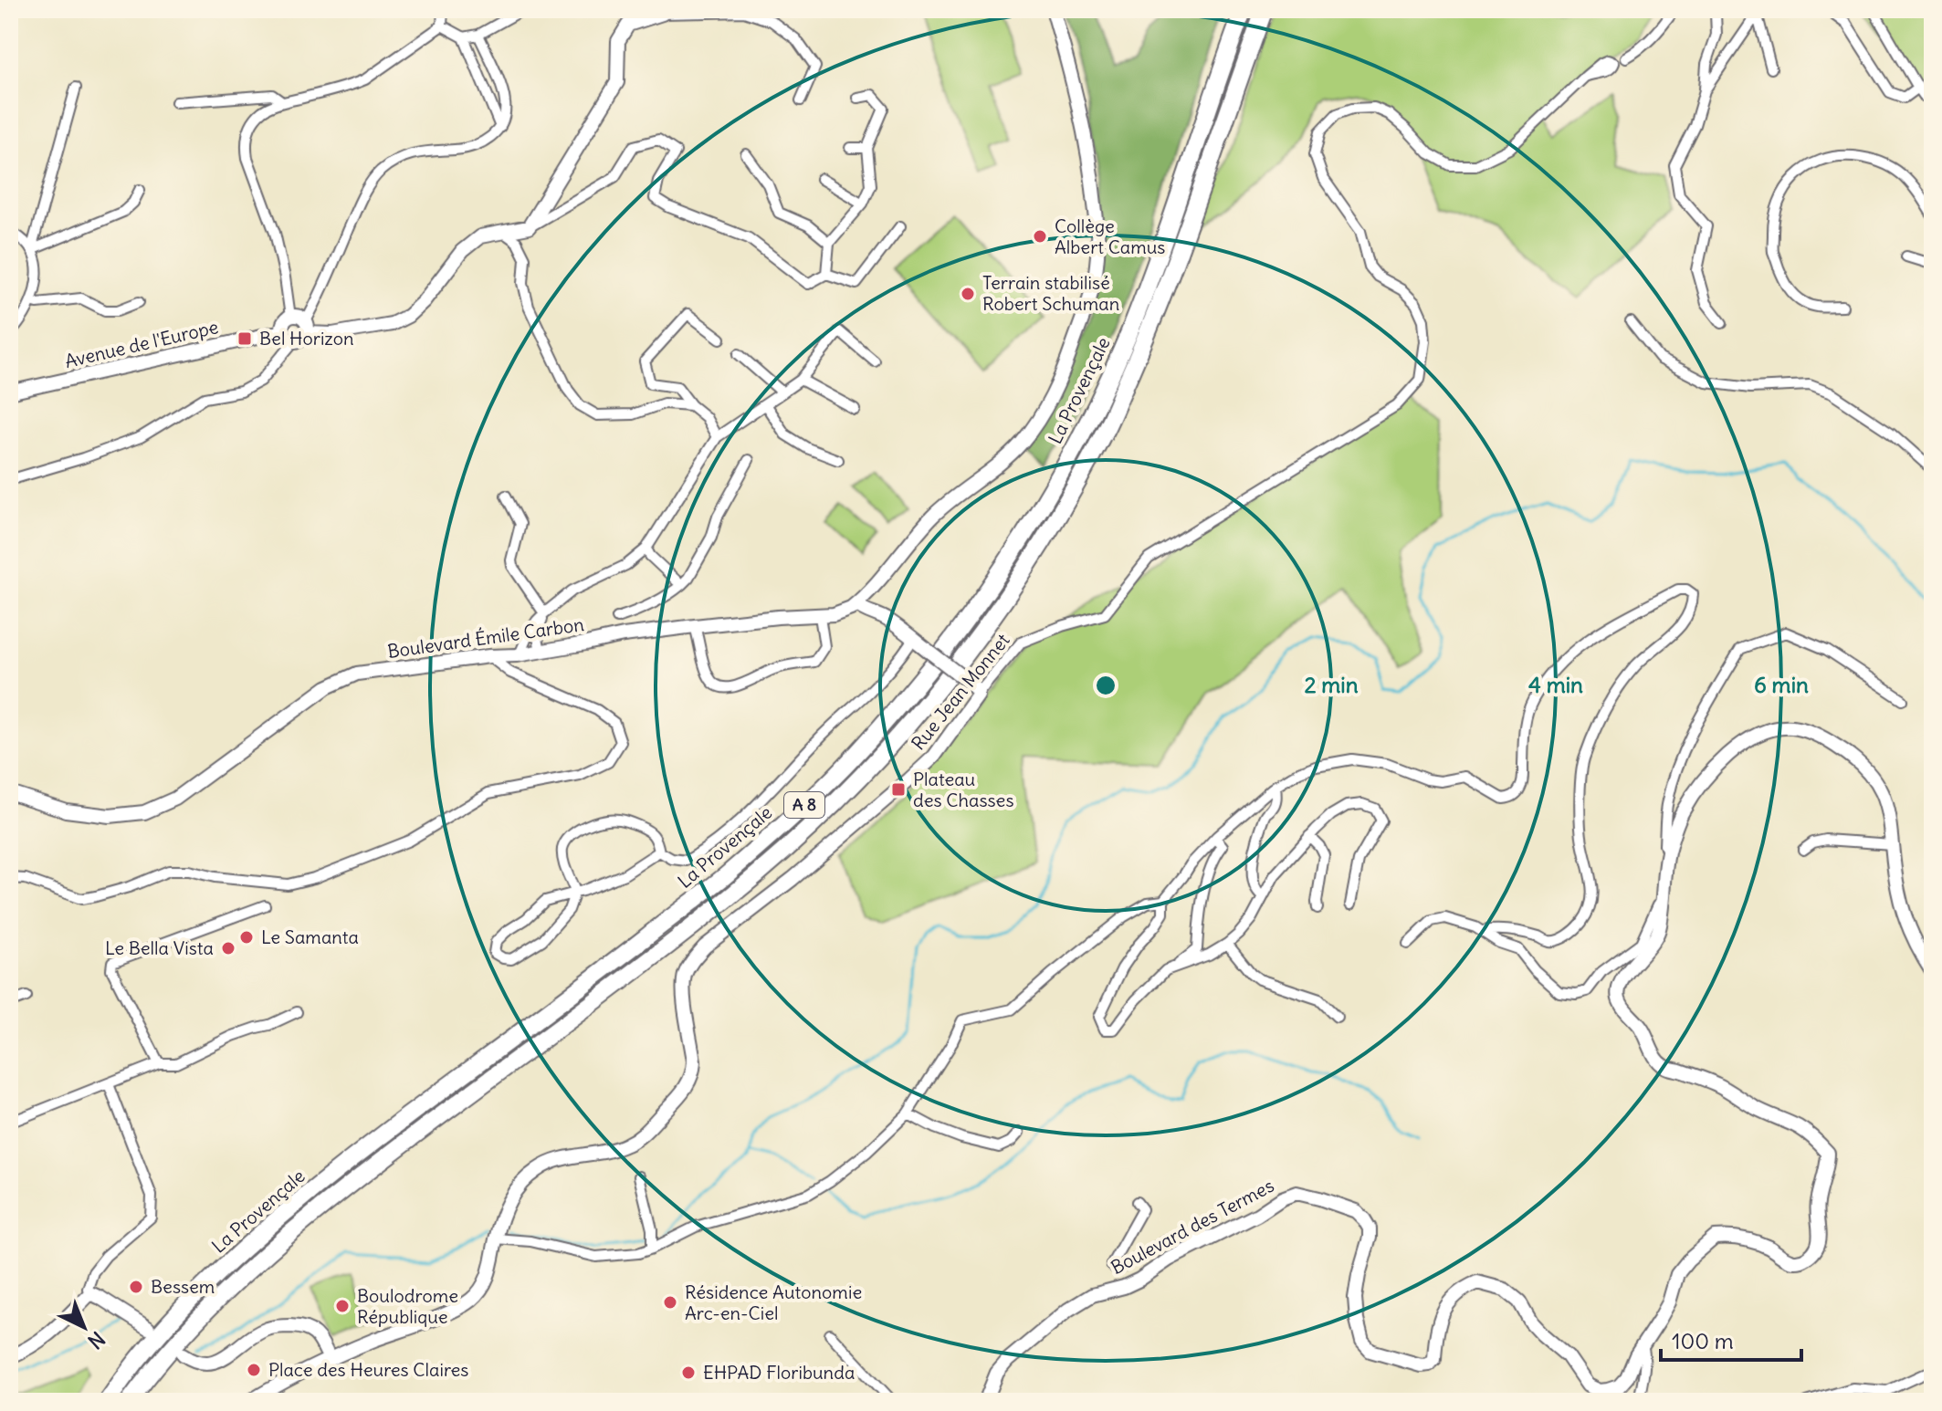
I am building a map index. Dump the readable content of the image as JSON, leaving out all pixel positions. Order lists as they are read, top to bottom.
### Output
{
  "streets": {
    "highway": ["La Provençale", "A 8"],
    "street": [
      "Avenue de l'Europe",
      "Boulevard Émile Carbon",
      "Rue Jean Monnet",
      "Boulevard des Termes"
    ]
  },
  "places": {
    "other": [
      "Collège Albert Camus",
      "Terrain stabilisé Robert Schuman",
      "Le Samanta",
      "Le Bella Vista",
      "Bessem",
      "Résidence Autonomie Arc-en-Ciel",
      "Boulodrome République",
      "Place des Heures Claires",
      "EHPAD Floribunda"
    ],
    "transit": ["Bel Horizon", "Plateau des Chasses"]
  },
  "scale_bar": "100 m",
  "north": "bottom right",
  "rings": ["2 min", "4 min", "6 min"]
}
